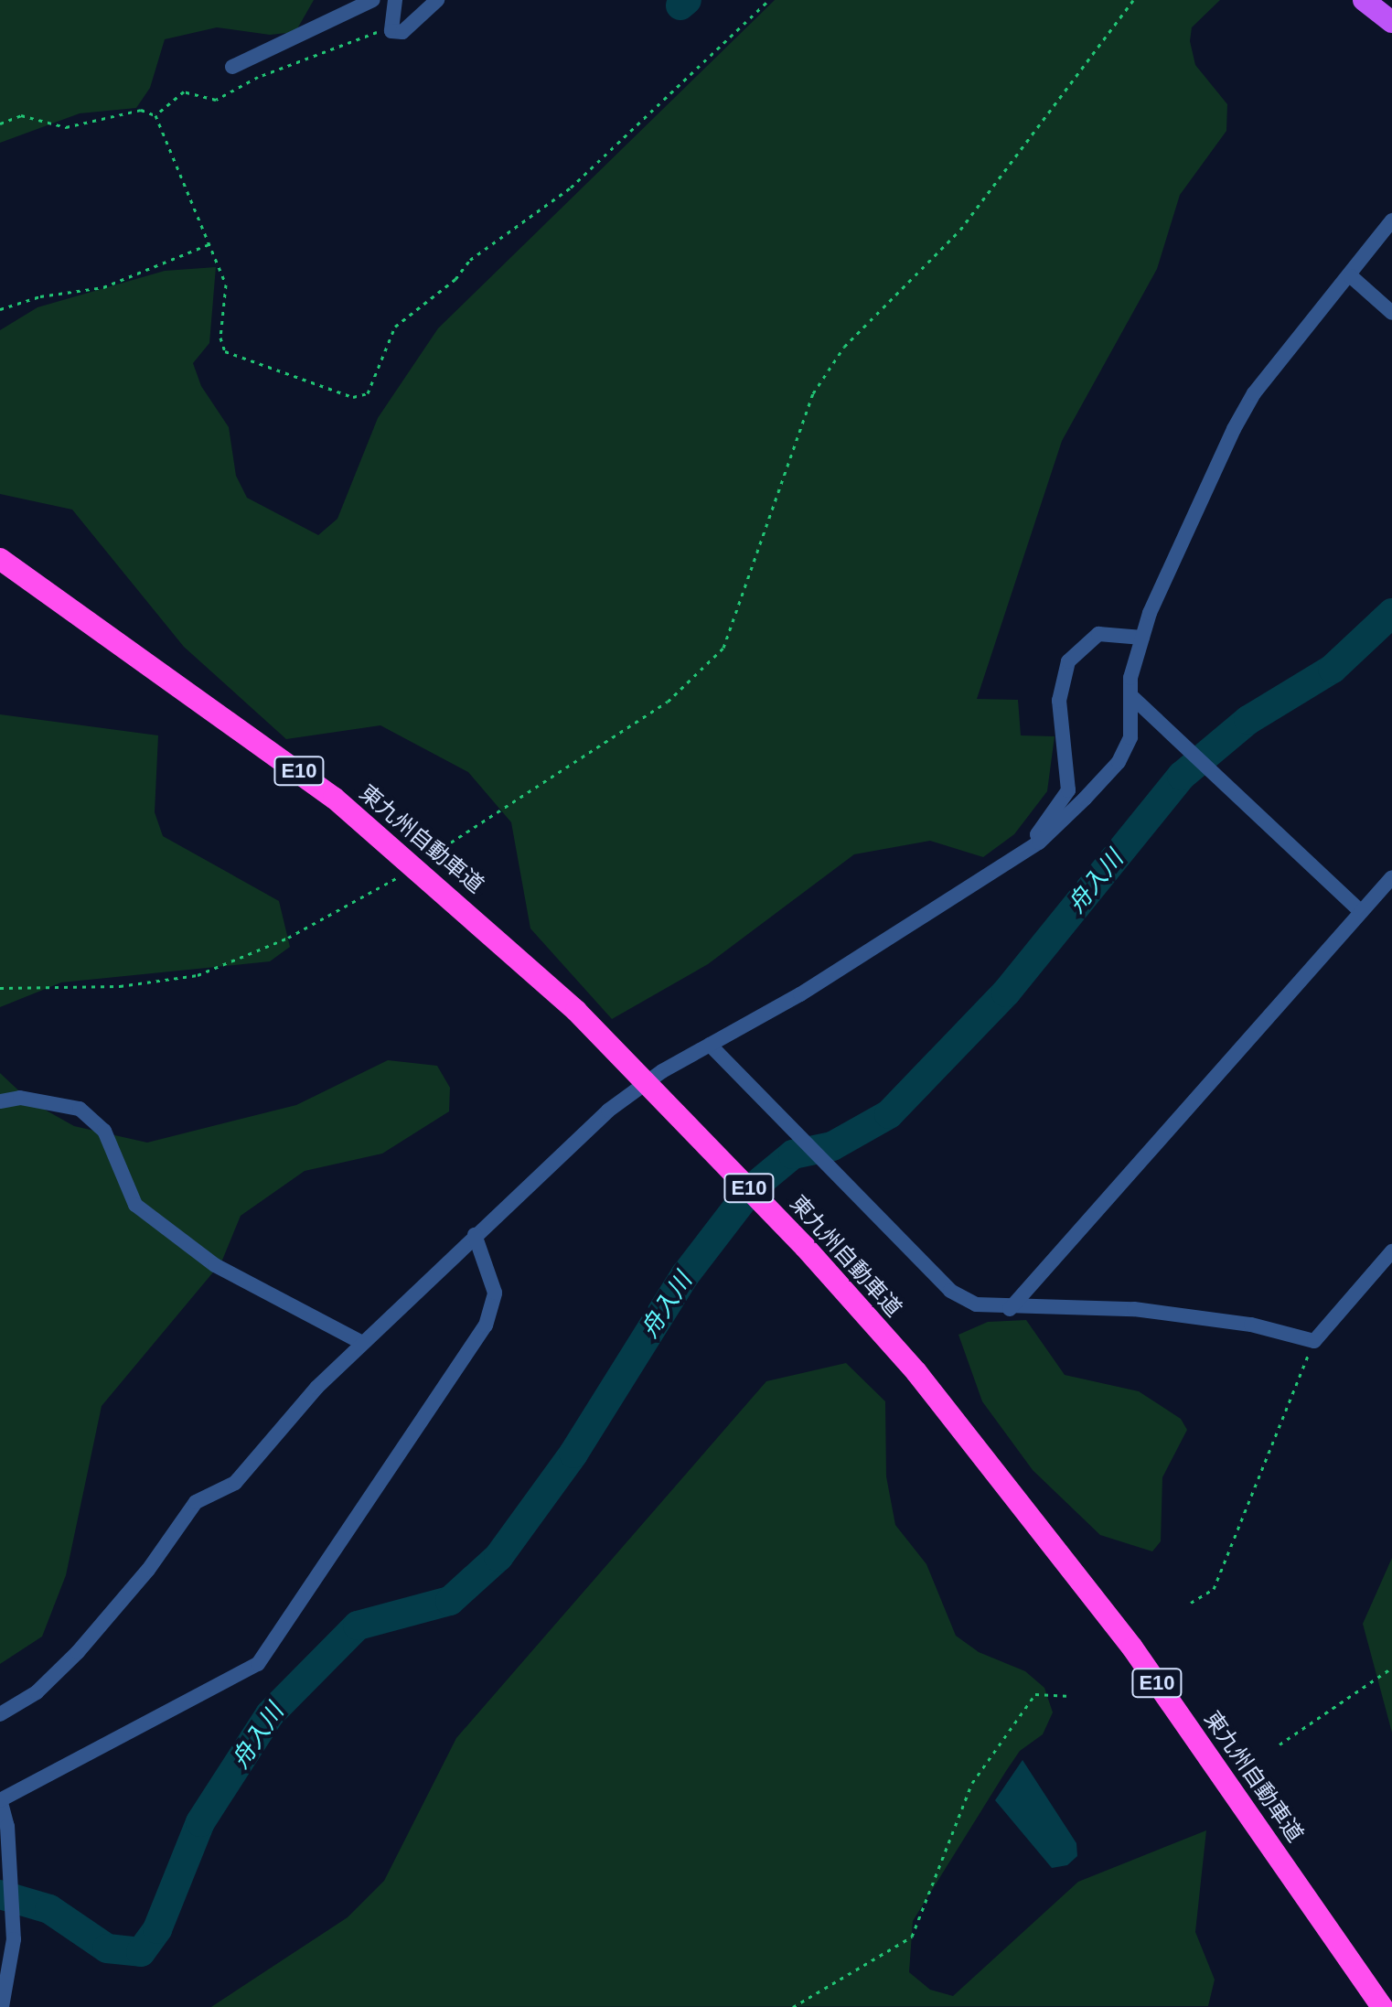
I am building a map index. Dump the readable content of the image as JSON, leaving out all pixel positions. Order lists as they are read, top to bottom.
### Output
{
  "streets": {
    "highway": ["E10", "東九州自動車道"]
  },
  "water": ["舟入川"]
}
